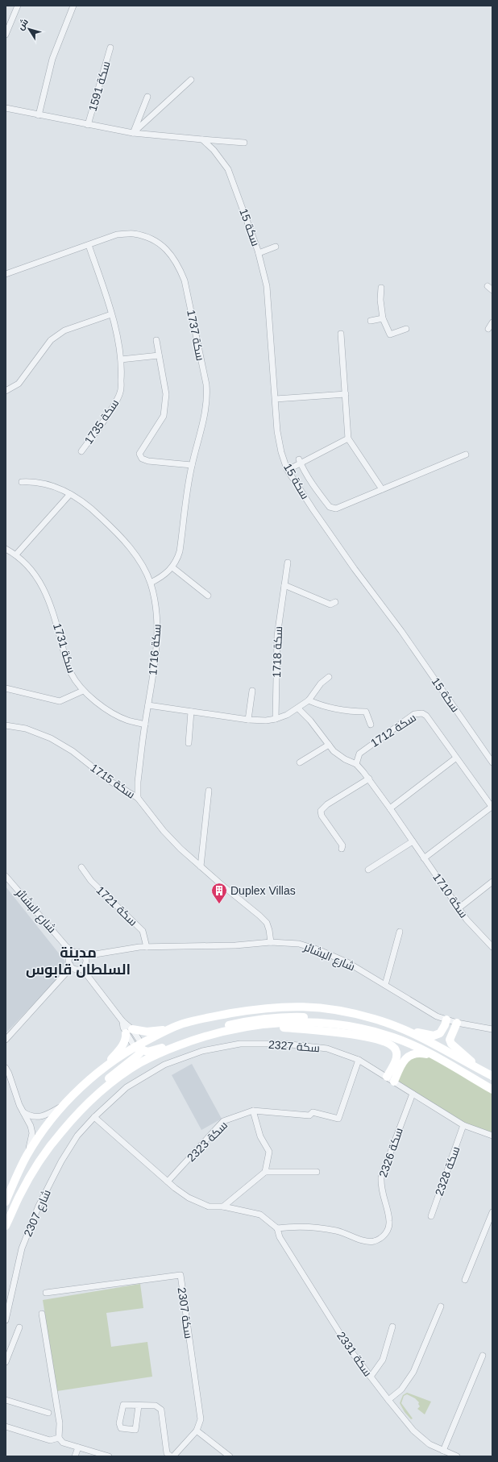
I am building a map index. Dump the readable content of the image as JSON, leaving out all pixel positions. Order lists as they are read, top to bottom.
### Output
{
  "streets": {
    "street": [
      "سكة 1591",
      "سكة 15",
      "سكة 1737",
      "سكة 1735",
      "سكة 1731",
      "سكة 1716",
      "سكة 1718",
      "سكة 1712",
      "سكة 1715",
      "سكة 1710",
      "سكة 1721",
      "شارع البشائر",
      "سكة 2327",
      "سكة 2323",
      "سكة 2326",
      "سكة 2328",
      "2307 شارع",
      "سكة 2307",
      "سكة 2331"
    ]
  },
  "crossings": [
    ["سكة 1737", "سكة 1735"],
    ["سكة 1737", "سكة 1716"],
    ["سكة 1731", "سكة 1716"],
    ["سكة 1716", "سكة 1715"],
    ["سكة 1712", "سكة 1710"],
    ["سكة 1715", "شارع البشائر"],
    ["سكة 1721", "شارع البشائر"],
    ["سكة 2327", "سكة 2323"],
    ["سكة 2327", "سكة 2326"],
    ["سكة 2327", "سكة 2328"],
    ["سكة 2327", "2307 شارع"],
    ["سكة 2326", "سكة 2331"]
  ],
  "districts": ["مدينة السلطان قابوس"],
  "places": {
    "building": ["Duplex Villas"]
  },
  "north": "top left"
}
